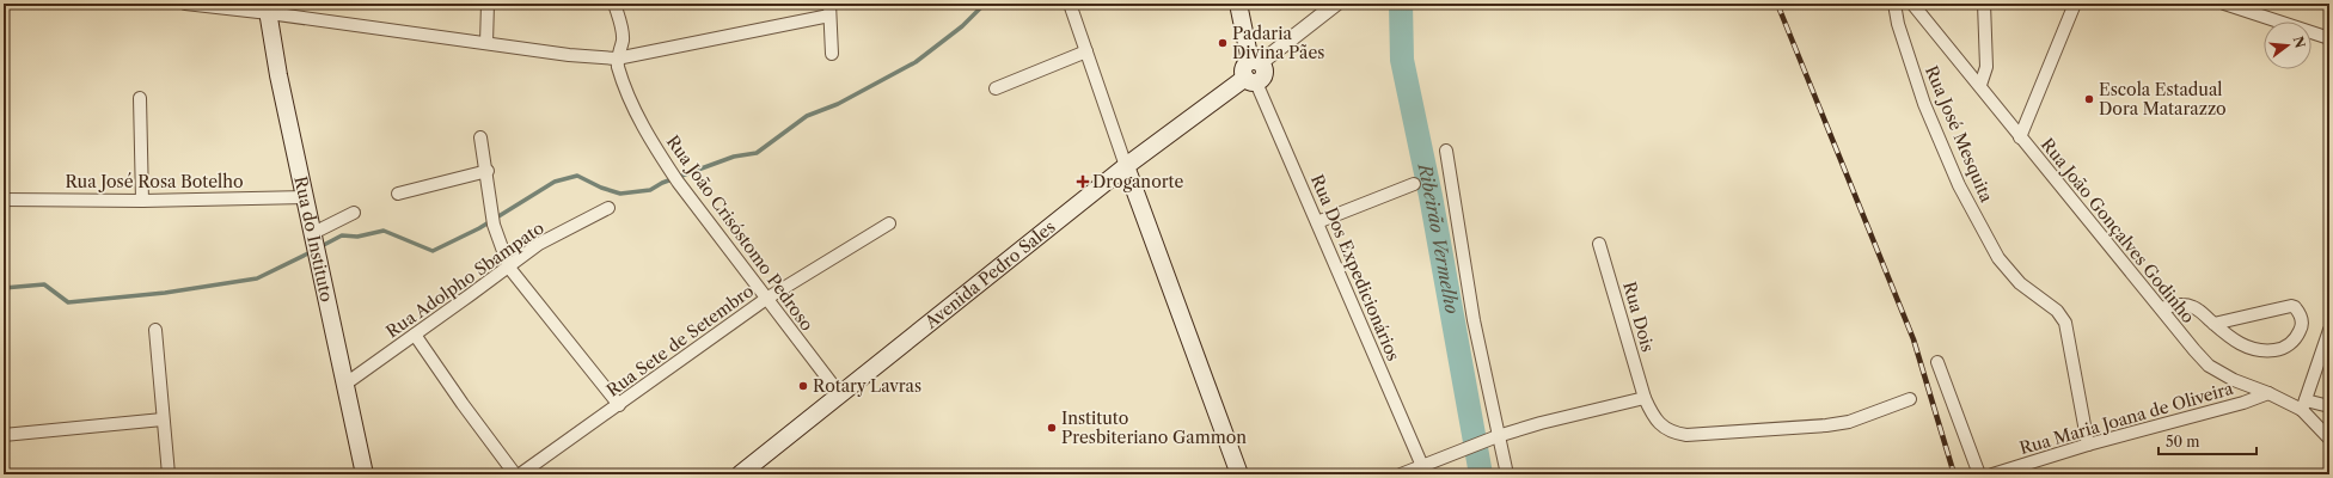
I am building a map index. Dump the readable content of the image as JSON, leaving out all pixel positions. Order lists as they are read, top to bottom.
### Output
{
  "streets": {
    "main road": ["Rua do Instituto", "Avenida Pedro Sales"],
    "street": [
      "Rua José Mesquita",
      "Rua José Rosa Botelho",
      "Rua João Gonçalves Godinho",
      "Rua João Crisóstomo Pedroso",
      "Rua Dos Expedicionários",
      "Rua Adolpho Sbampato",
      "Rua Dois",
      "Rua Sete de Setembro",
      "Rua Maria Joana de Oliveira"
    ]
  },
  "crossings": [
    ["Rua José Mesquita", "Rua Maria Joana de Oliveira"],
    ["Rua José Rosa Botelho", "Rua do Instituto"],
    ["Rua João Gonçalves Godinho", "Rua Maria Joana de Oliveira"],
    ["Rua João Crisóstomo Pedroso", "Avenida Pedro Sales"],
    ["Rua João Crisóstomo Pedroso", "Rua Sete de Setembro"],
    ["Rua do Instituto", "Rua Adolpho Sbampato"],
    ["Rua Dos Expedicionários", "Avenida Pedro Sales"]
  ],
  "water": ["Ribeirão Vermelho"],
  "places": {
    "other": [
      "Padaria Divina Pães",
      "Escola Estadual Dora Matarazzo",
      "Rotary Lavras",
      "Instituto Presbiteriano Gammon"
    ],
    "health": ["Droganorte"]
  },
  "scale_bar": "50 m",
  "north": "right"
}
